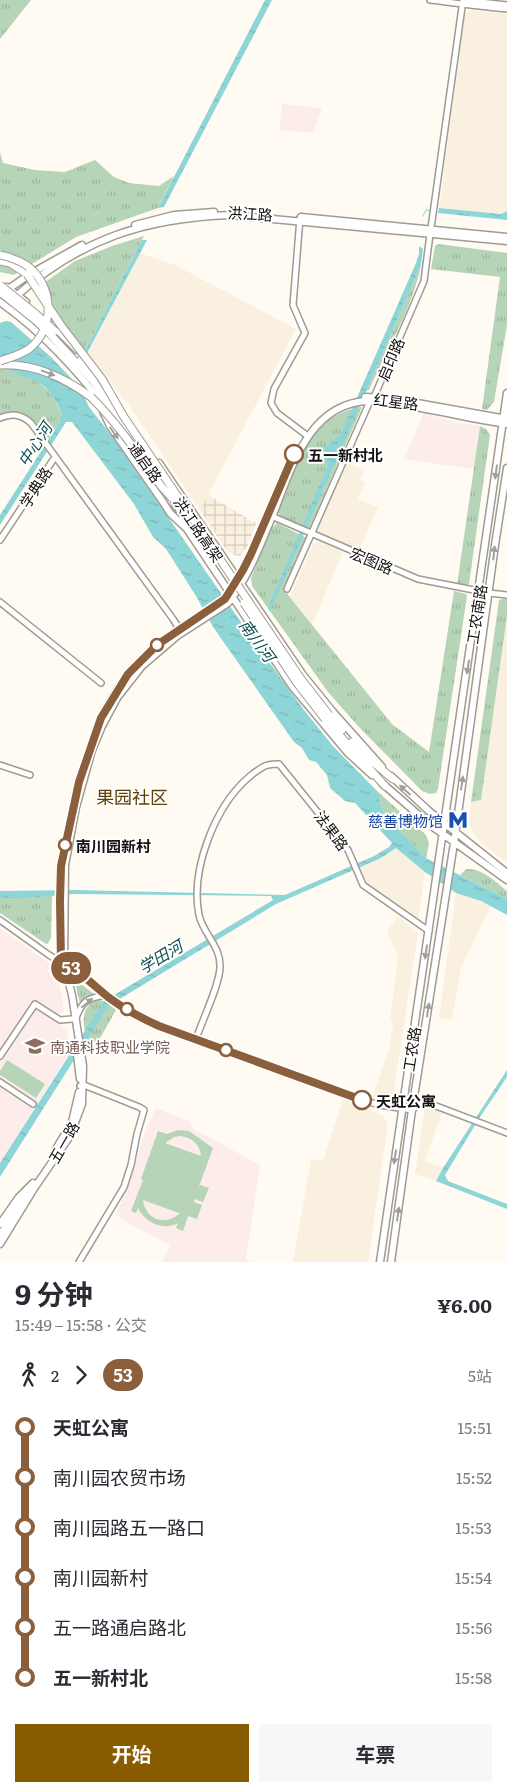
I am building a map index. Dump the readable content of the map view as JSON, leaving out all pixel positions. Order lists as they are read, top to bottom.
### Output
{
  "streets": {
    "highway": ["洪江路高架"],
    "main road": [
      "洪江路",
      "红星路",
      "通启路",
      "工农南路",
      "工农路",
      "五一路"
    ],
    "street": [
      "启印路",
      "学典路",
      "宏图路",
      "法果路"
    ]
  },
  "crossings": [
    ["洪江路", "启印路"],
    ["洪江路", "通启路"],
    ["启印路", "红星路"],
    ["启印路", "宏图路"],
    ["红星路", "通启路"],
    ["红星路", "宏图路"],
    ["红星路", "工农南路"],
    ["红星路", "五一路"],
    ["通启路", "洪江路高架"],
    ["通启路", "工农南路"],
    ["通启路", "工农路"],
    ["通启路", "五一路"],
    ["宏图路", "工农南路"],
    ["工农南路", "工农路"],
    ["法果路", "工农路"]
  ],
  "districts": ["果园社区"],
  "water": ["中心河", "南川河", "学田河"],
  "places": {
    "other": ["五一新村北", "南川园新村", "天虹公寓"],
    "metro station": ["慈善博物馆"],
    "school or university": ["南通科技职业学院"]
  },
  "lines": ["bus line 53"],
  "page": {
    "on_map": "53",
    "heading": ["9 分钟", "15:49 – 15:58 · 公交", "¥6.00"],
    "legs": ["2", "53", "5站"],
    "list": [
      {
        "name": "天虹公寓",
        "value": "15:51"
      },
      {
        "name": "南川园农贸市场",
        "value": "15:52"
      },
      {
        "name": "南川园路五一路口",
        "value": "15:53"
      },
      {
        "name": "南川园新村",
        "value": "15:54"
      },
      {
        "name": "五一路通启路北",
        "value": "15:56"
      },
      {
        "name": "五一新村北",
        "value": "15:58"
      }
    ],
    "buttons": ["开始", "车票"]
  }
}
